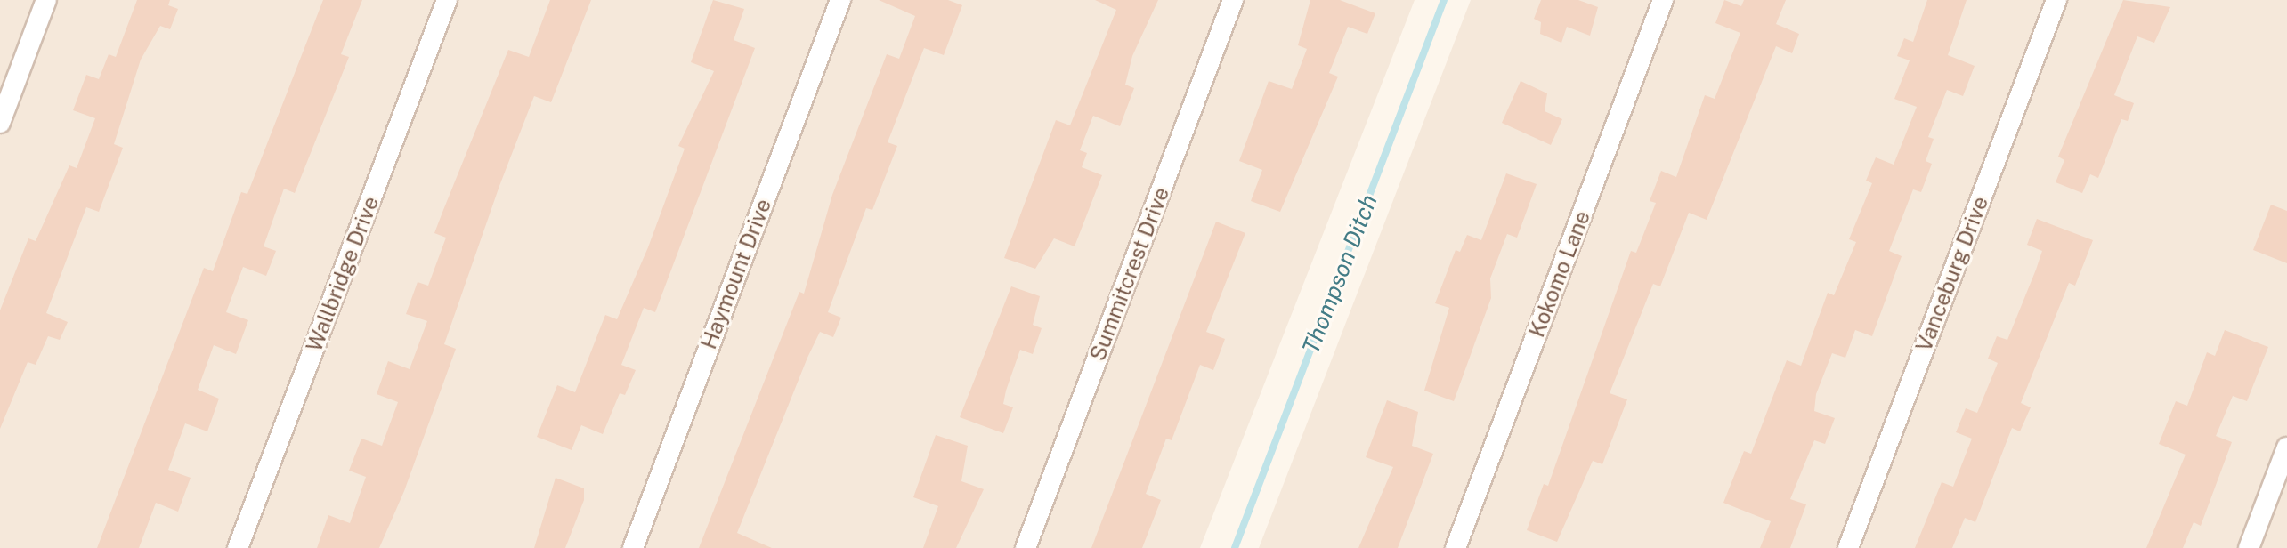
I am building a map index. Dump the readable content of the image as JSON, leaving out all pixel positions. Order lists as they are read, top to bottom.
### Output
{
  "streets": {
    "street": [
      "Wallbridge Drive",
      "Haymount Drive",
      "Summitcrest Drive",
      "Kokomo Lane",
      "Vanceburg Drive"
    ]
  },
  "water": ["Thompson Ditch"]
}
